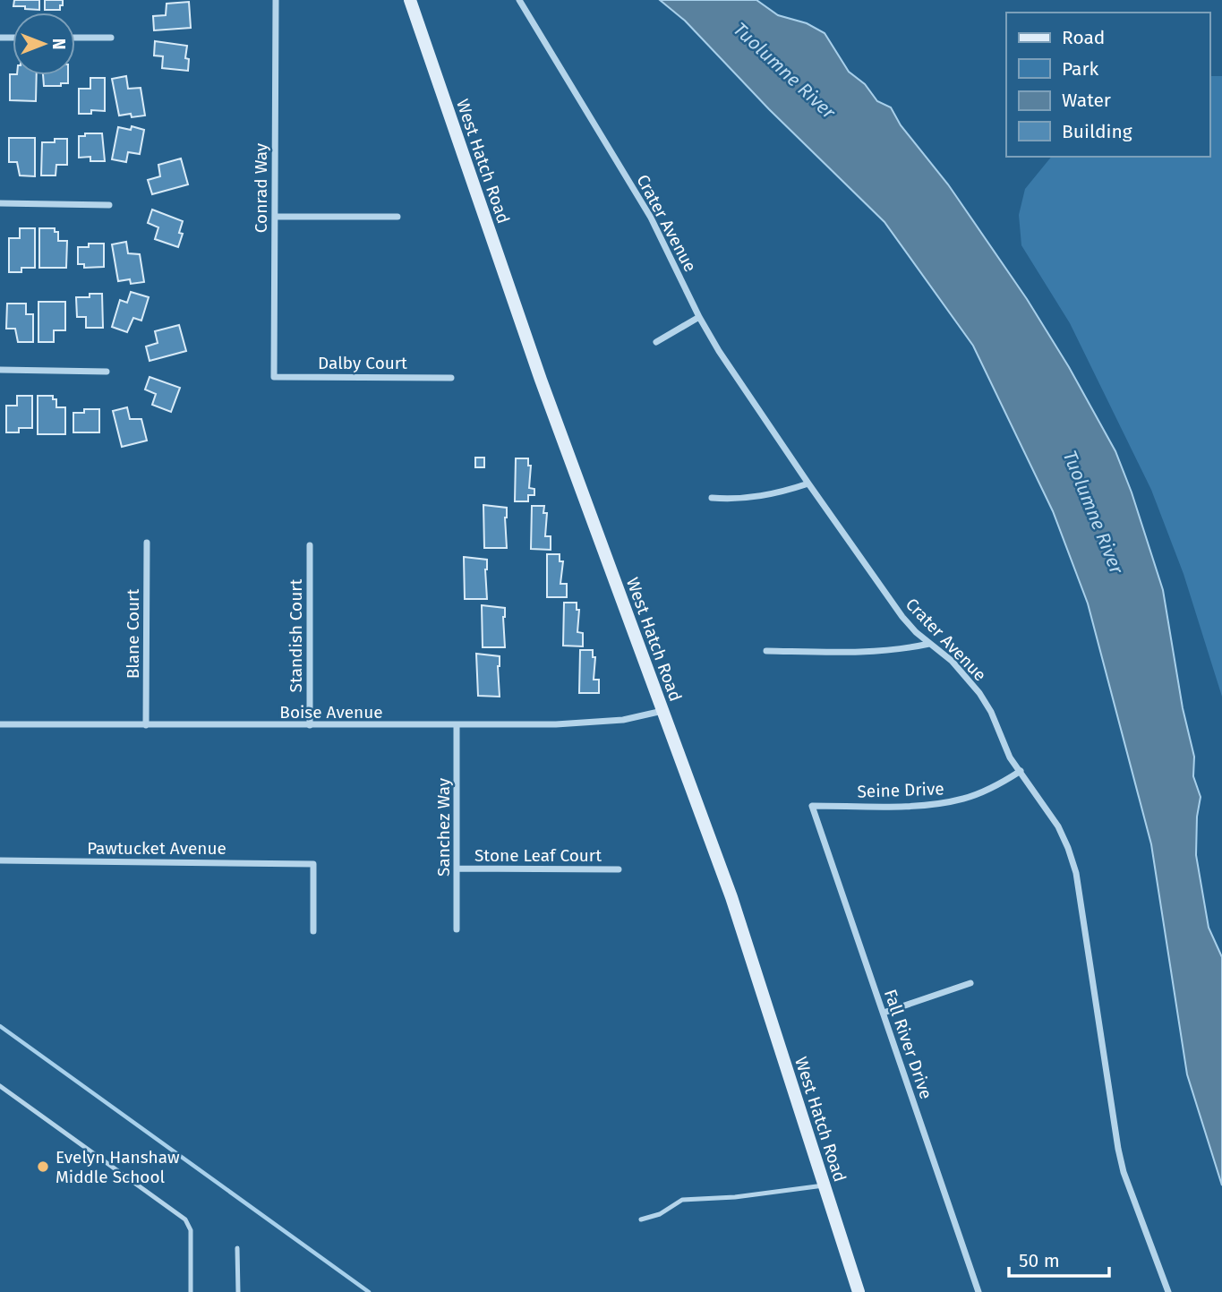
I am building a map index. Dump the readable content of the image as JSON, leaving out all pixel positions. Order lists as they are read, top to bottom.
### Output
{
  "streets": {
    "main road": ["West Hatch Road"],
    "street": [
      "Conrad Way",
      "Crater Avenue",
      "Dalby Court",
      "Blane Court",
      "Standish Court",
      "Boise Avenue",
      "Seine Drive",
      "Sanchez Way",
      "Pawtucket Avenue",
      "Stone Leaf Court",
      "Fall River Drive"
    ]
  },
  "crossings": [
    ["West Hatch Road", "Boise Avenue"],
    ["Conrad Way", "Dalby Court"],
    ["Crater Avenue", "Seine Drive"],
    ["Blane Court", "Boise Avenue"],
    ["Standish Court", "Boise Avenue"],
    ["Boise Avenue", "Sanchez Way"],
    ["Seine Drive", "Fall River Drive"],
    ["Sanchez Way", "Stone Leaf Court"]
  ],
  "water": ["Tuolumne River"],
  "places": ["Evelyn Hanshaw Middle School"],
  "legend": [
    "Road",
    "Park",
    "Water",
    "Building"
  ],
  "scale_bar": "50 m",
  "north": "right"
}
